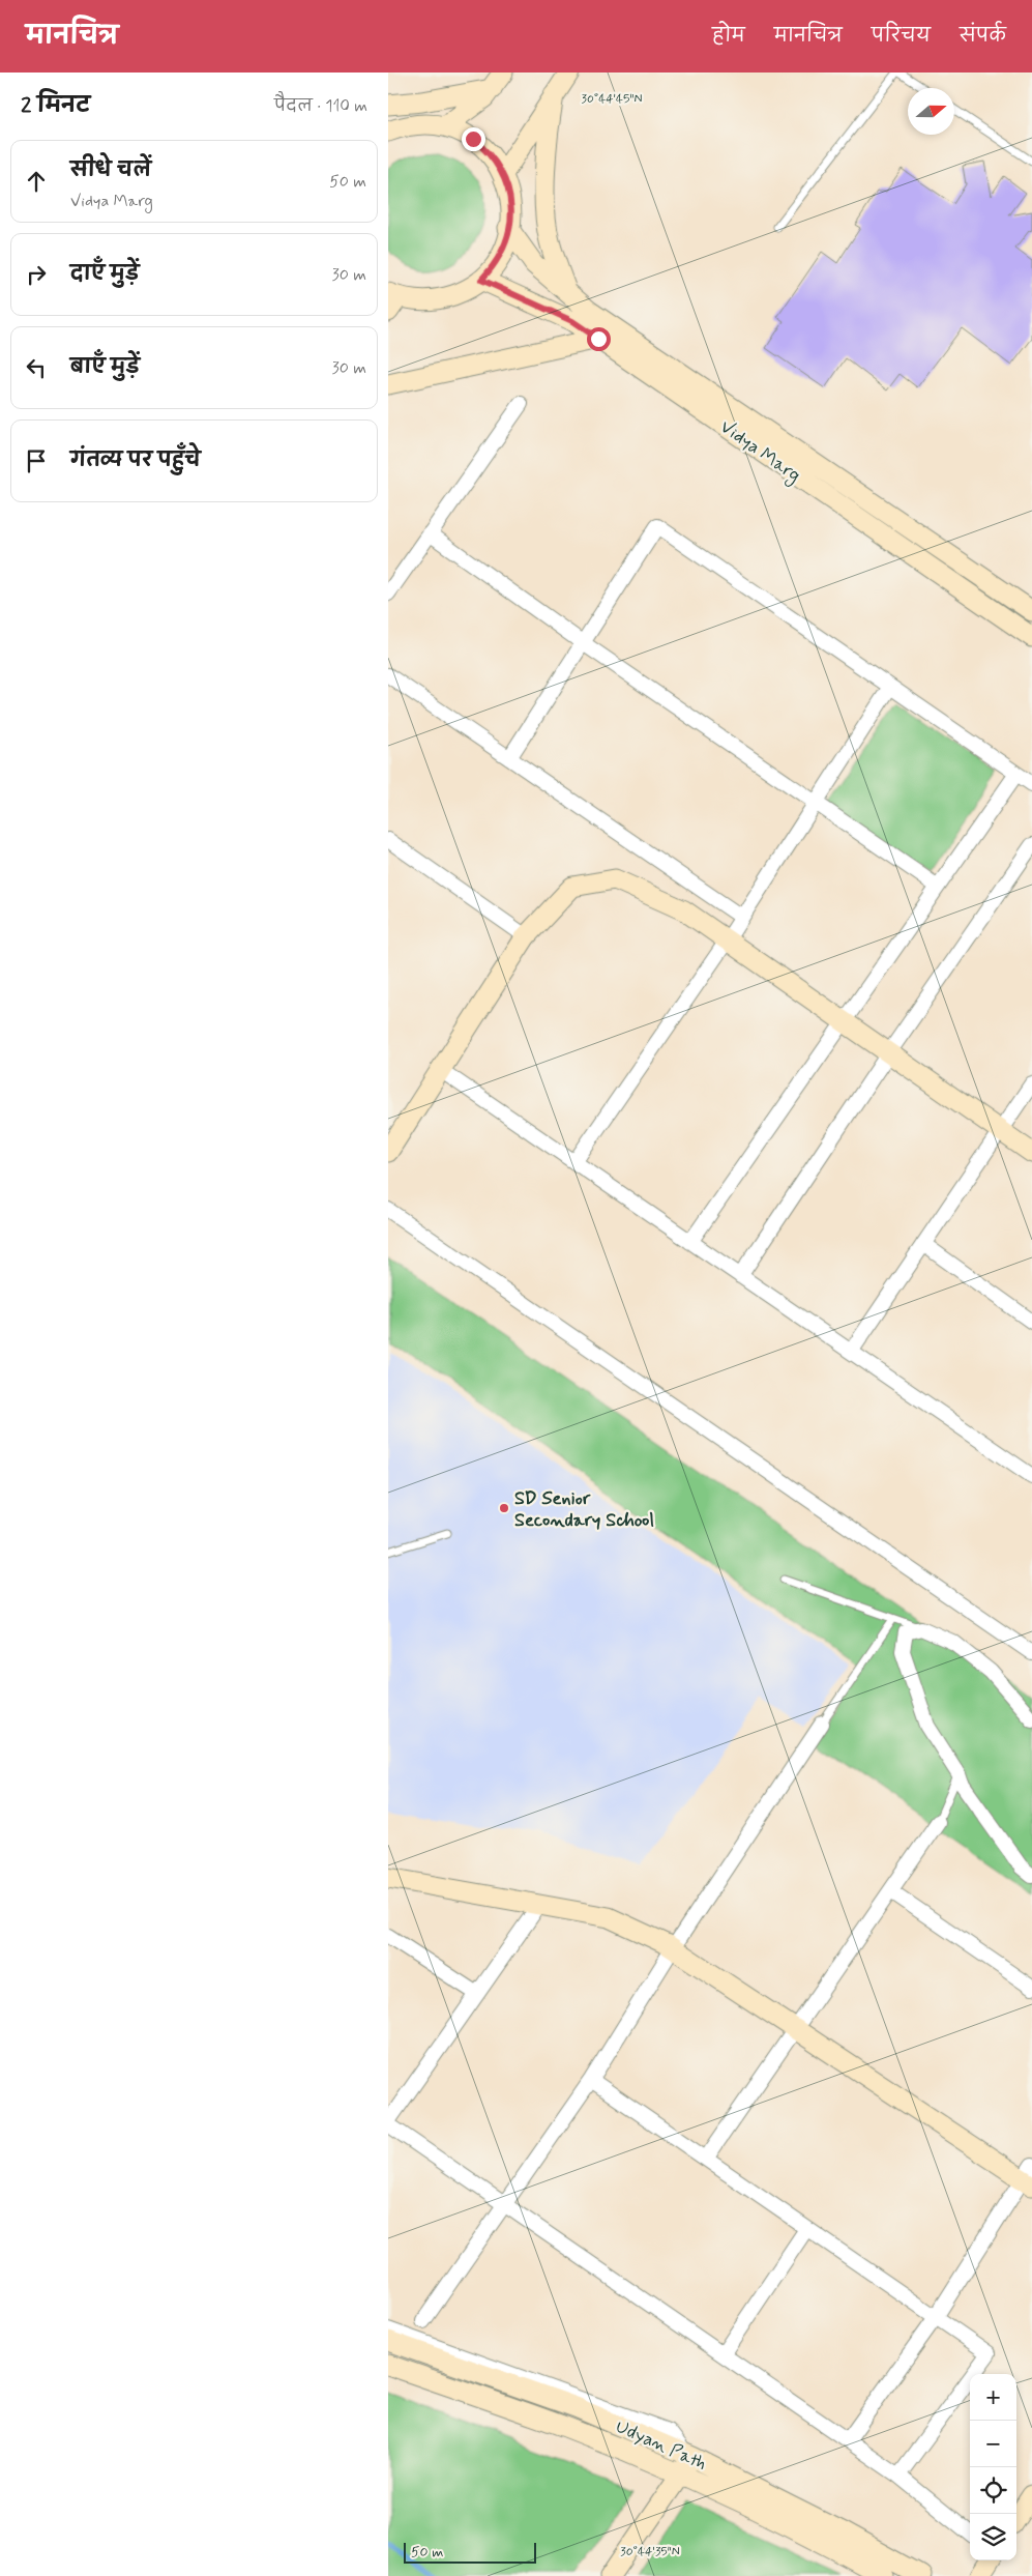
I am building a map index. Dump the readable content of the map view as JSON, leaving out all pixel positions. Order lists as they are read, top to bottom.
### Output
{
  "streets": {
    "main road": ["Vidya Marg", "Udyan Path"]
  },
  "places": ["SD Senior Secondary School"],
  "scale_bar": "50 m",
  "north": "right",
  "page": {
    "header": "मानचित्र",
    "nav": [
      "होम",
      "मानचित्र",
      "परिचय",
      "संपर्क"
    ],
    "heading": ["2 मिनट", "पैदल · 110 m"],
    "list": [
      ["सीधे चलें", "Vidya Marg", "50 m"],
      ["दाएँ मुड़ें", "30 m"],
      ["बाएँ मुड़ें", "30 m"],
      "गंतव्य पर पहुँचे"
    ],
    "map_buttons": ["+", "−"],
    "scale": "50 m"
  },
  "coordinates": ["30°44'45\"N", "30°44'35\"N"]
}
